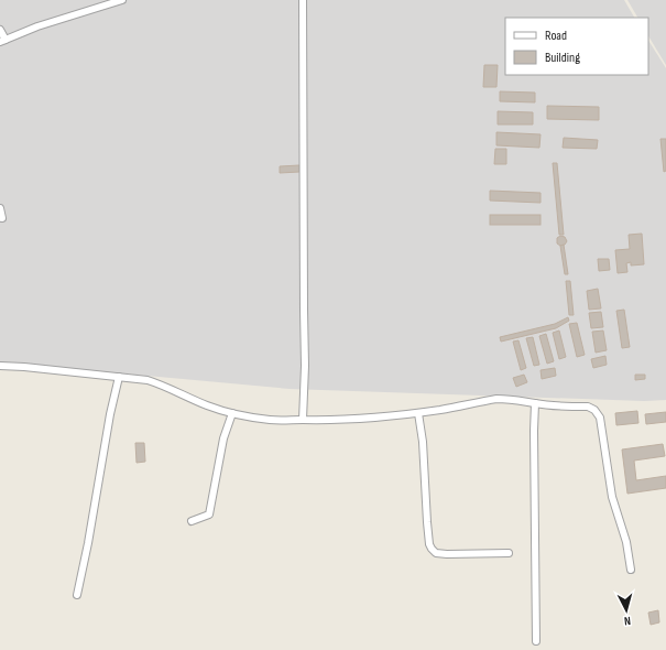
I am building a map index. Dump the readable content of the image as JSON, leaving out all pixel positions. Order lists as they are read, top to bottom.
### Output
{
  "legend": ["Road", "Building"],
  "north": "bottom"
}
